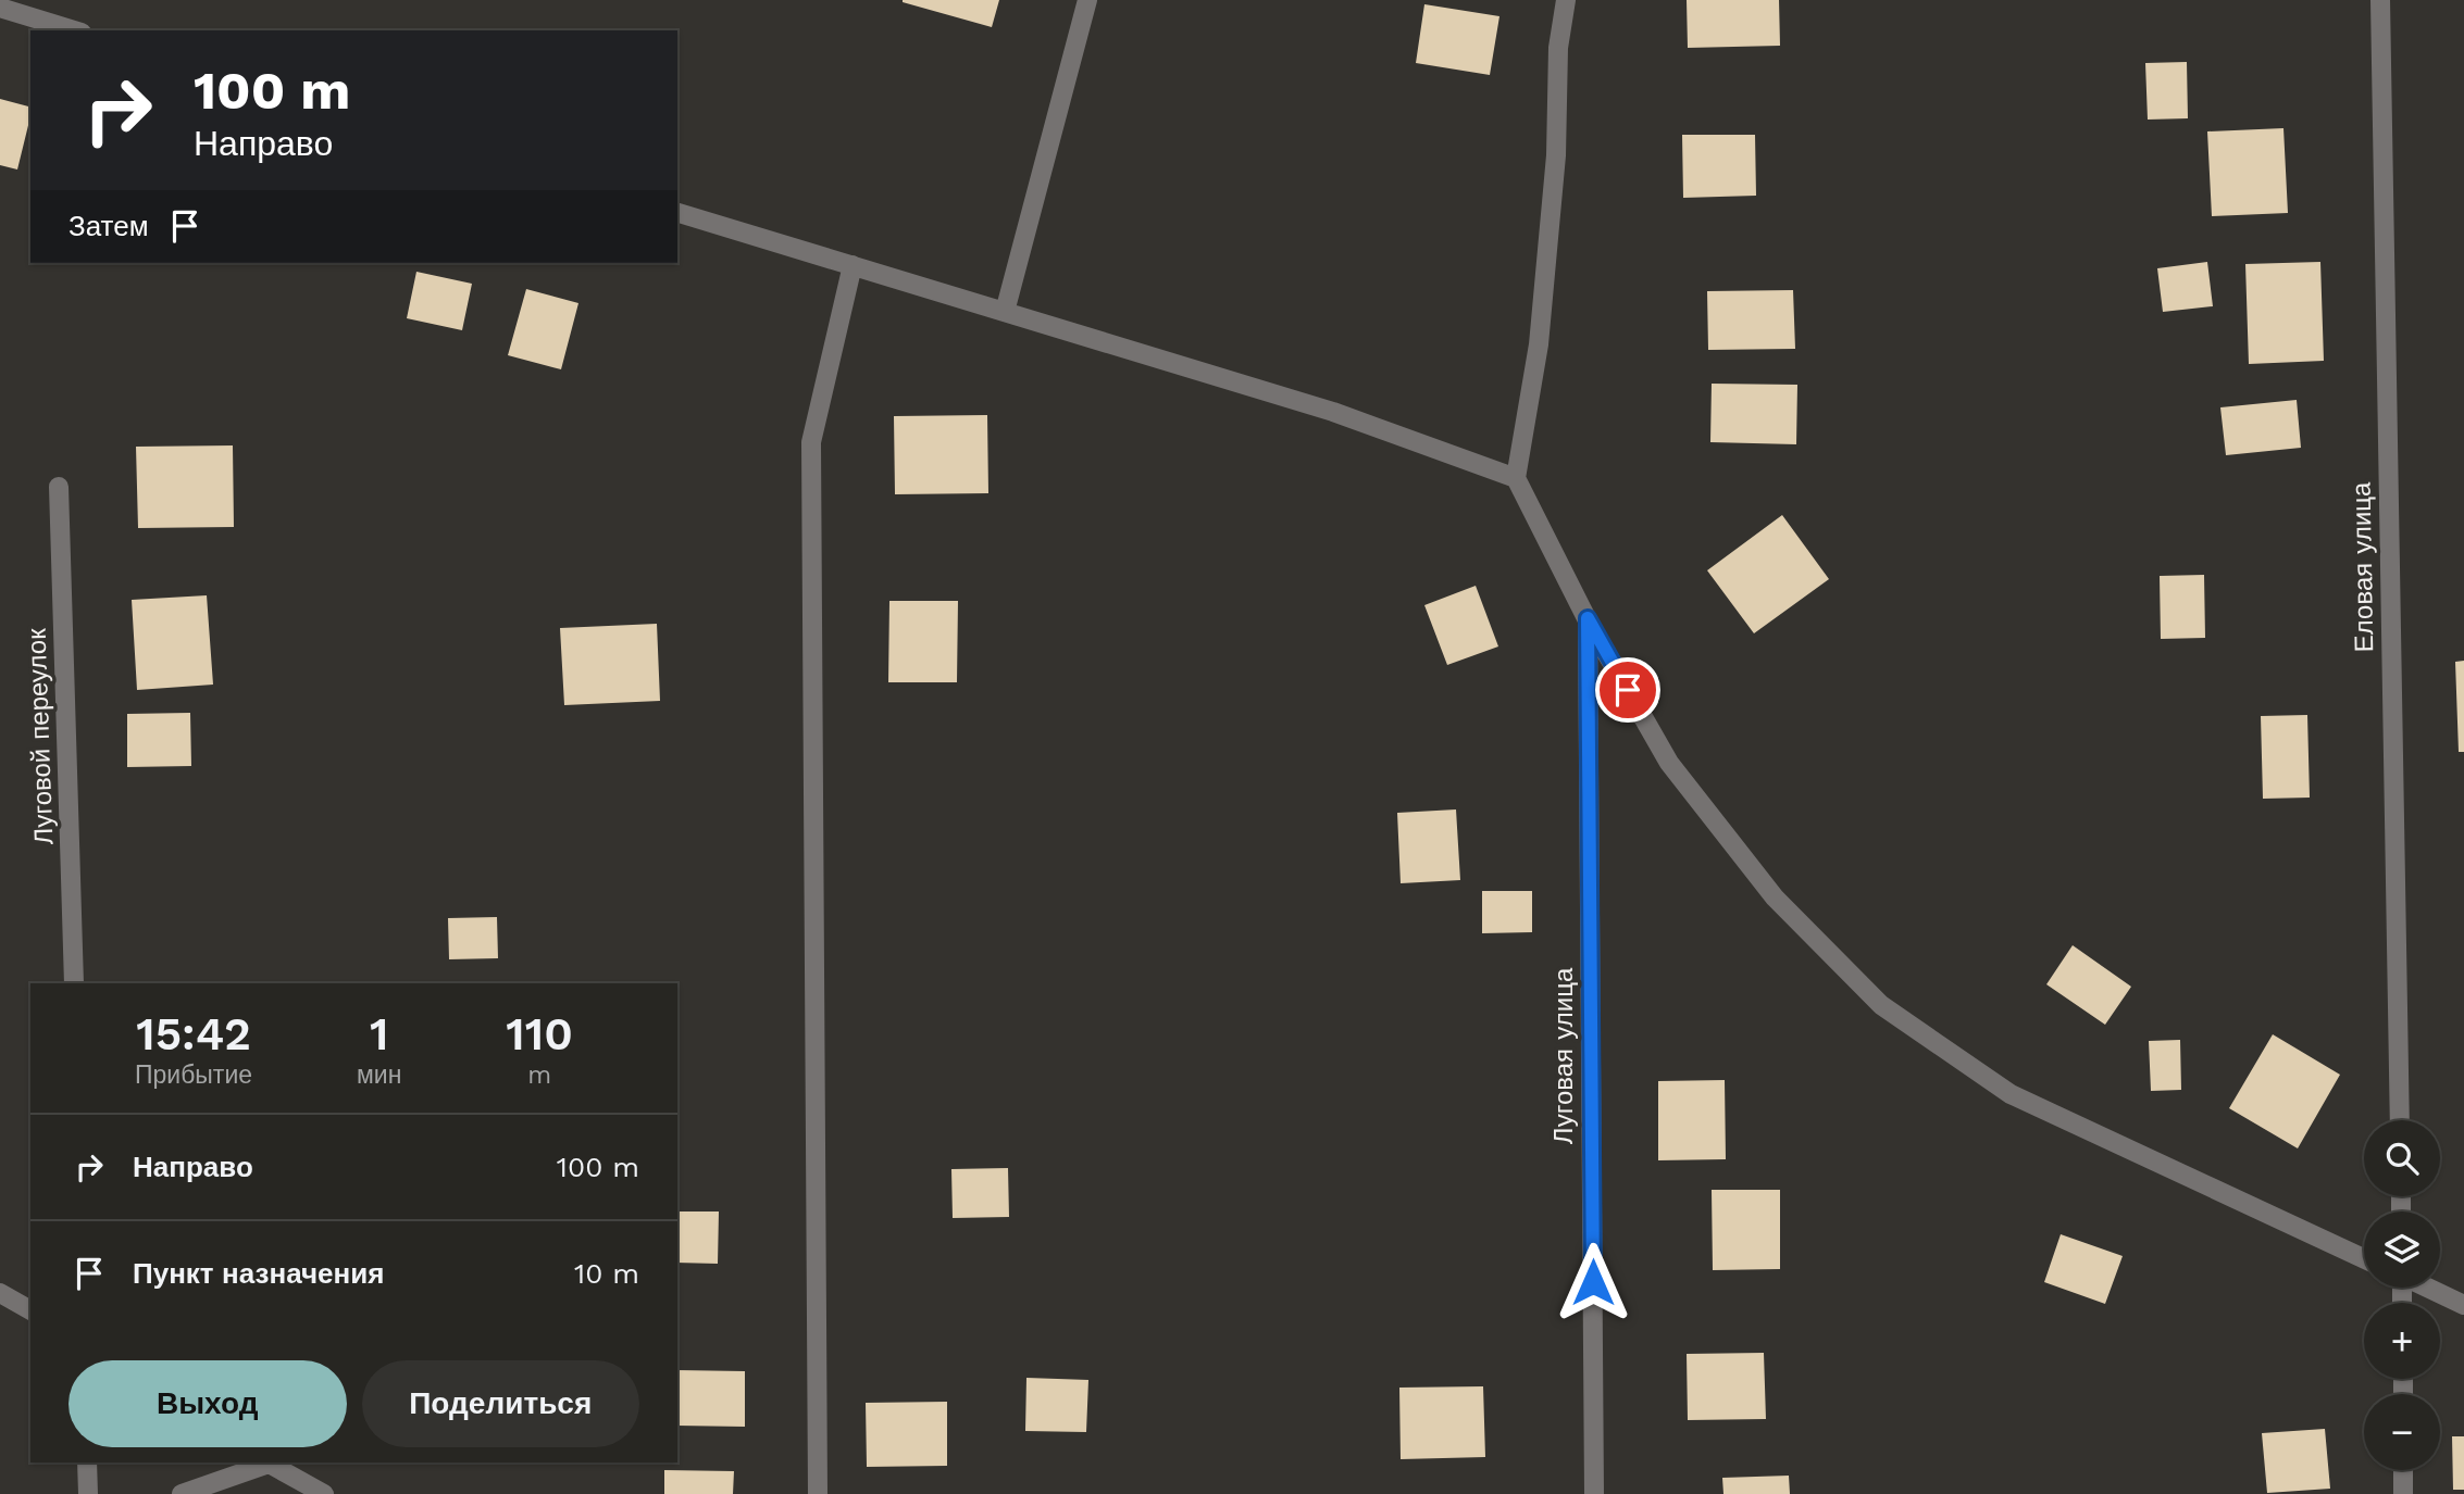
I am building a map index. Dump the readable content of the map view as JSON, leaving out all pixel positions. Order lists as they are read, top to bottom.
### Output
{
  "streets": {
    "street": ["Еловая улица", "Луговой переулок", "Луговая улица"]
  },
  "page": {
    "turn": ["100 m", "Направо"],
    "then": "Затем",
    "eta": [
      "15:42",
      "Прибытие",
      "1",
      "мин",
      "110",
      "m"
    ],
    "list": [
      {
        "name": "Направо",
        "value": "100 m"
      },
      {
        "name": "Пункт назначения",
        "value": "10 m"
      }
    ],
    "map_buttons": ["+", "−"],
    "buttons": ["Выход", "Поделиться"]
  }
}
